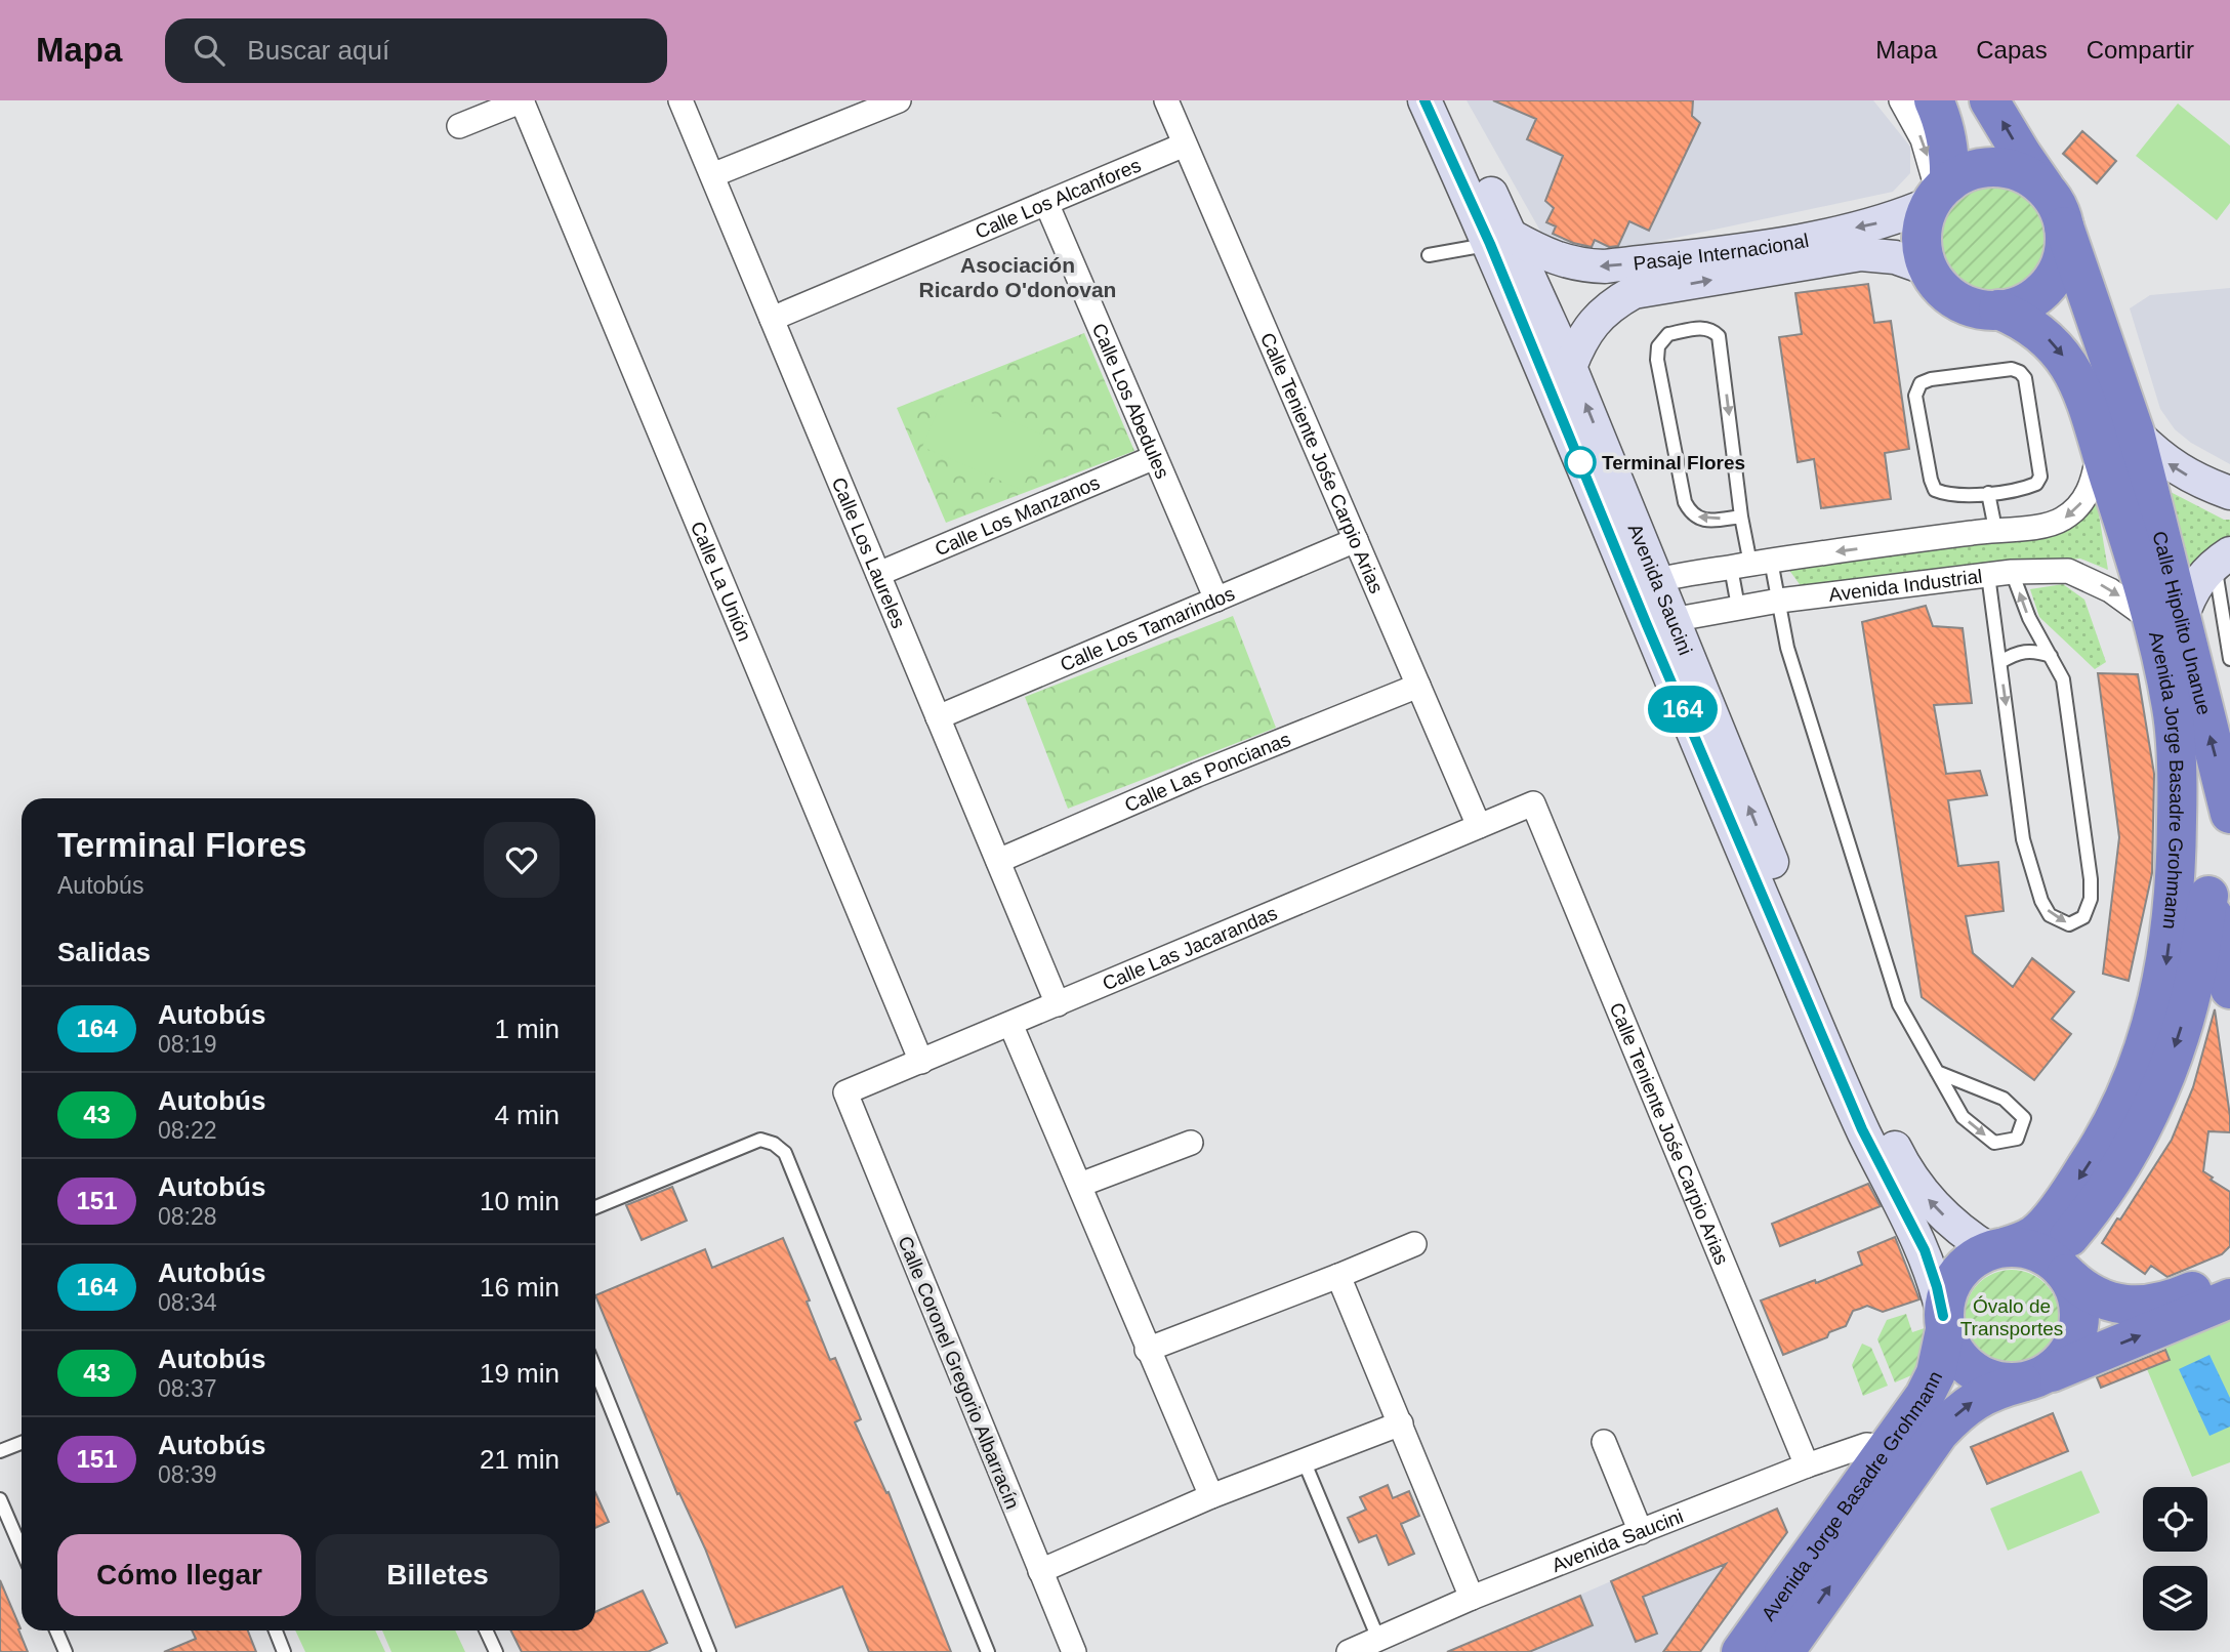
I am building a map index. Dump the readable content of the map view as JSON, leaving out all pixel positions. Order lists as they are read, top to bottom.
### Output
{
  "streets": {
    "highway": ["Calle Hipolito Unanue", "Avenida Jorge Basadre Grohmann"],
    "main road": ["Pasaje Internacional", "Avenida Saucini"],
    "street": [
      "Calle Los Alcanfores",
      "Calle Los Abedules",
      "Calle Teniente Jośe Carpio Arias",
      "Calle Los Manzanos",
      "Calle Los Laureles",
      "Calle La Unión",
      "Avenida Industrial",
      "Calle Los Tamarindos",
      "Calle Las Poncianas",
      "Calle Las Jacarandas",
      "Calle Coronel Gregorio Albarracín"
    ]
  },
  "crossings": [
    ["Calle Los Alcanfores", "Calle Los Abedules"],
    ["Calle Los Alcanfores", "Calle Teniente Jośe Carpio Arias"],
    ["Calle Los Alcanfores", "Calle Los Laureles"],
    ["Pasaje Internacional", "Avenida Saucini"],
    ["Pasaje Internacional", "Avenida Jorge Basadre Grohmann"],
    ["Calle Los Abedules", "Calle Los Manzanos"],
    ["Calle Los Abedules", "Calle Los Tamarindos"],
    ["Calle Teniente Jośe Carpio Arias", "Avenida Saucini"],
    ["Calle Teniente Jośe Carpio Arias", "Calle Los Tamarindos"],
    ["Calle Teniente Jośe Carpio Arias", "Calle Las Poncianas"],
    ["Calle Teniente Jośe Carpio Arias", "Calle Las Jacarandas"],
    ["Calle Los Manzanos", "Calle Los Laureles"],
    ["Calle Los Laureles", "Calle Los Tamarindos"],
    ["Calle Los Laureles", "Calle Las Poncianas"],
    ["Calle Los Laureles", "Calle Las Jacarandas"],
    ["Calle La Unión", "Calle Las Jacarandas"],
    ["Avenida Industrial", "Avenida Saucini"],
    ["Avenida Industrial", "Calle Hipolito Unanue"],
    ["Avenida Industrial", "Avenida Jorge Basadre Grohmann"],
    ["Avenida Saucini", "Avenida Jorge Basadre Grohmann"],
    ["Calle Hipolito Unanue", "Avenida Jorge Basadre Grohmann"],
    ["Calle Las Jacarandas", "Calle Coronel Gregorio Albarracín"]
  ],
  "districts": ["Asociación Ricardo O'donovan"],
  "parks": ["Óvalo de Transportes"],
  "places": ["Terminal Flores"],
  "lines": ["bus line 164"],
  "page": {
    "header": "Mapa",
    "search": "Buscar aquí",
    "nav": ["Mapa", "Capas", "Compartir"],
    "on_map": "164",
    "heading": [
      ["Terminal Flores", "Autobús"],
      "Salidas"
    ],
    "list": [
      {
        "mark": "164",
        "name": "Autobús",
        "note": "08:19",
        "value": "1 min"
      },
      {
        "mark": "43",
        "name": "Autobús",
        "note": "08:22",
        "value": "4 min"
      },
      {
        "mark": "151",
        "name": "Autobús",
        "note": "08:28",
        "value": "10 min"
      },
      {
        "mark": "164",
        "name": "Autobús",
        "note": "08:34",
        "value": "16 min"
      },
      {
        "mark": "43",
        "name": "Autobús",
        "note": "08:37",
        "value": "19 min"
      },
      {
        "mark": "151",
        "name": "Autobús",
        "note": "08:39",
        "value": "21 min"
      }
    ],
    "buttons": ["Cómo llegar", "Billetes"]
  }
}
